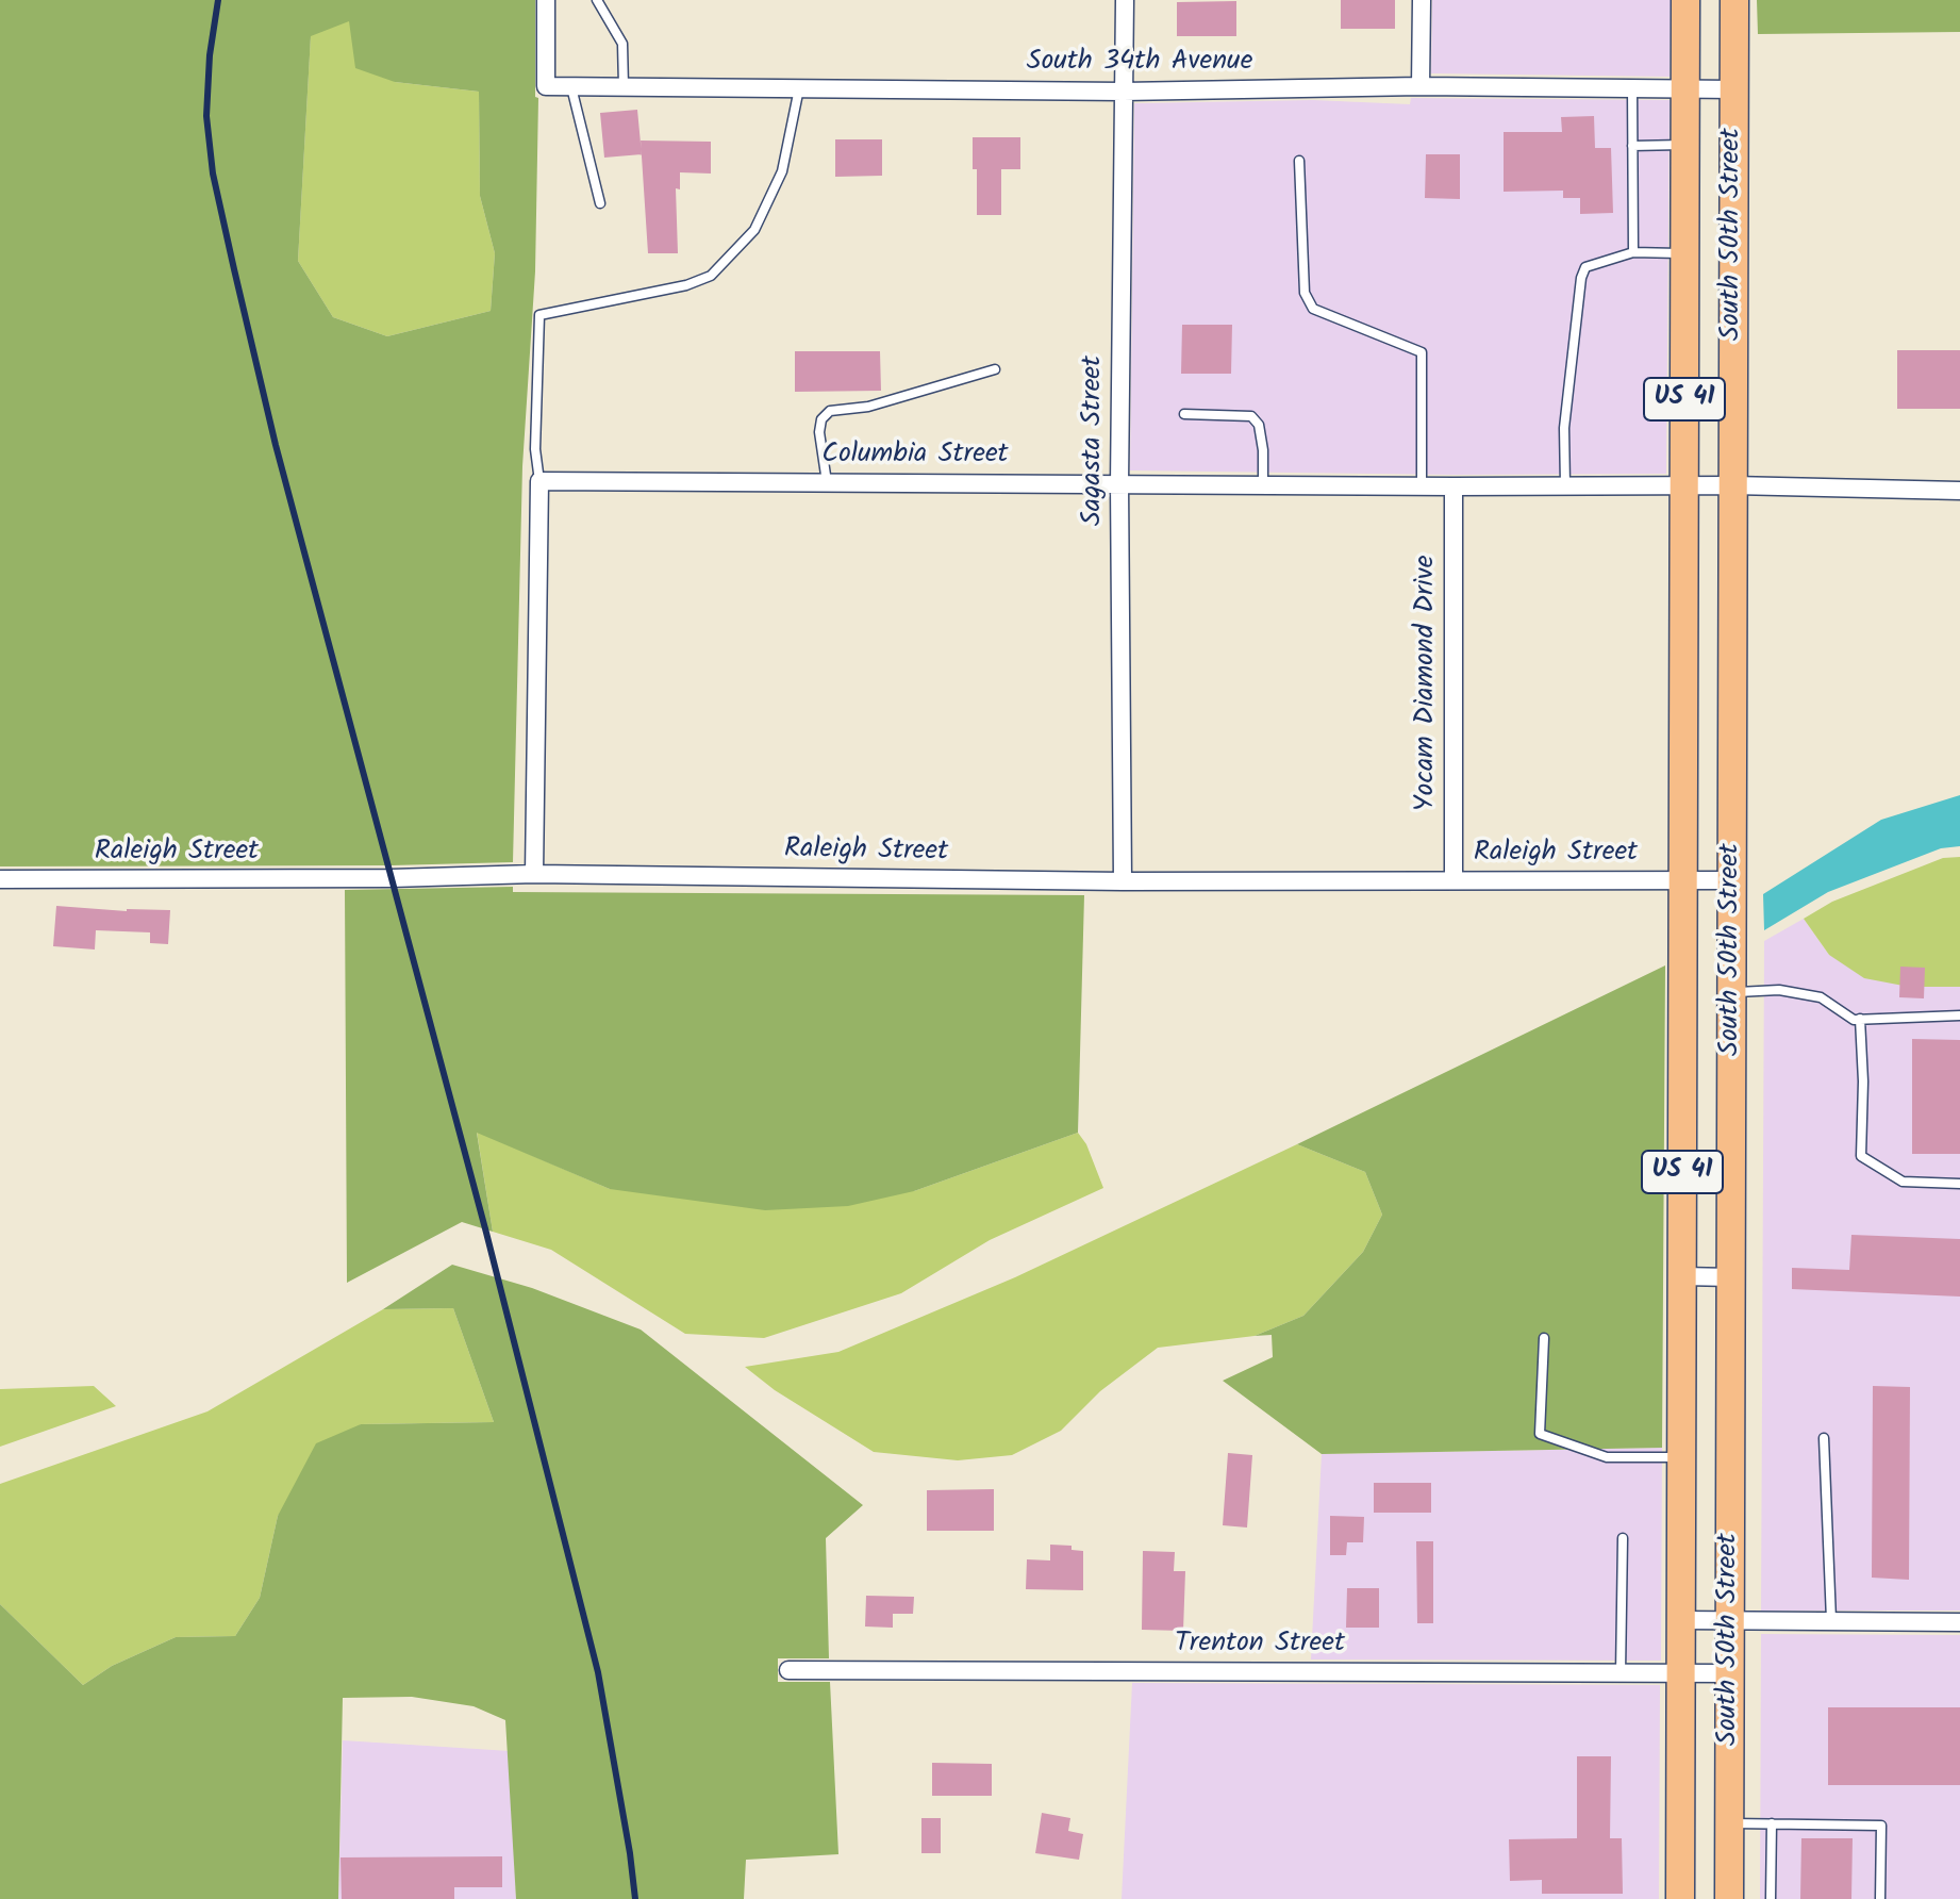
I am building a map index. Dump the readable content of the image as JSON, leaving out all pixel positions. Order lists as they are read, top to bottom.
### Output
{
  "streets": {
    "main road": ["South 50th Street", "US 41"],
    "street": [
      "South 34th Avenue",
      "Sagasta Street",
      "Columbia Street",
      "Yocam Diamond Drive",
      "Raleigh Street",
      "Trenton Street"
    ]
  },
  "crossings": [
    ["South 34th Avenue", "South 50th Street"],
    ["South 34th Avenue", "Sagasta Street"],
    ["South 50th Street", "Columbia Street"],
    ["South 50th Street", "Raleigh Street"],
    ["South 50th Street", "Trenton Street"],
    ["Sagasta Street", "Columbia Street"],
    ["Sagasta Street", "Raleigh Street"],
    ["Columbia Street", "Yocam Diamond Drive"],
    ["Yocam Diamond Drive", "Raleigh Street"]
  ]
}
